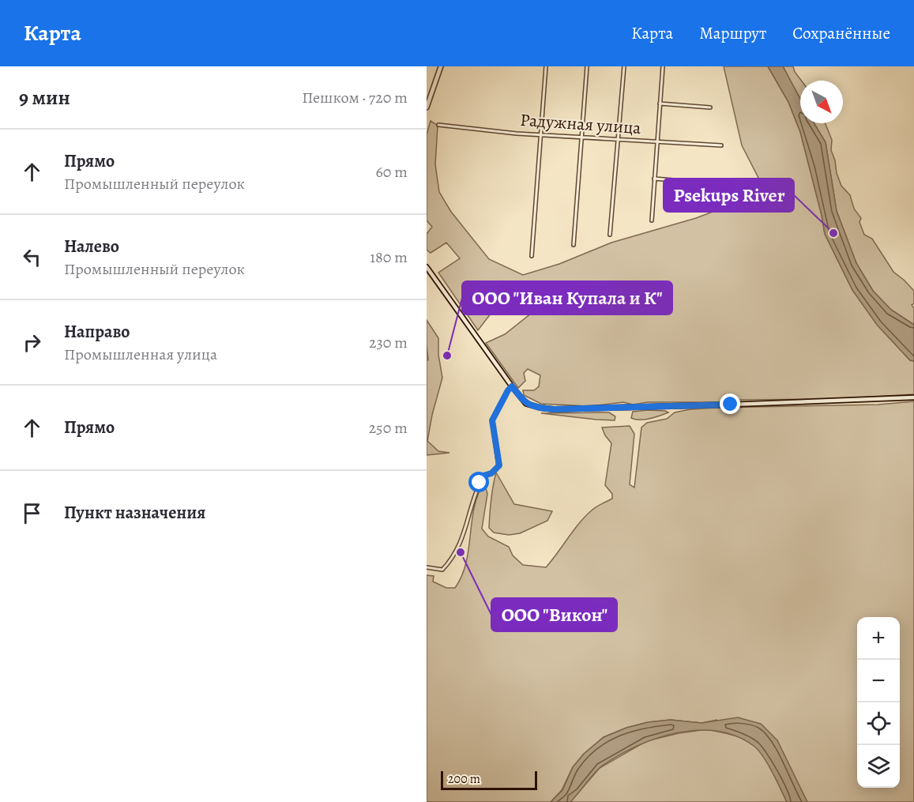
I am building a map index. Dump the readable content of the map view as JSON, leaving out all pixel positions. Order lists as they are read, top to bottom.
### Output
{
  "streets": {
    "street": ["Радужная улица"]
  },
  "places": ["Psekups River", "ООО \"Иван Купала и К\"", "ООО \"Викон\""],
  "scale_bar": "200 m",
  "north": "bottom right",
  "page": {
    "header": "Карта",
    "nav": ["Карта", "Маршрут", "Сохранённые"],
    "heading": ["9 мин", "Пешком · 720 m"],
    "list": [
      ["Прямо", "Промышленный переулок", "60 m"],
      ["Налево", "Промышленный переулок", "180 m"],
      ["Направо", "Промышленная улица", "230 m"],
      ["Прямо", "250 m"],
      "Пункт назначения"
    ],
    "map_buttons": ["+", "−"],
    "scale": "200 m"
  }
}
